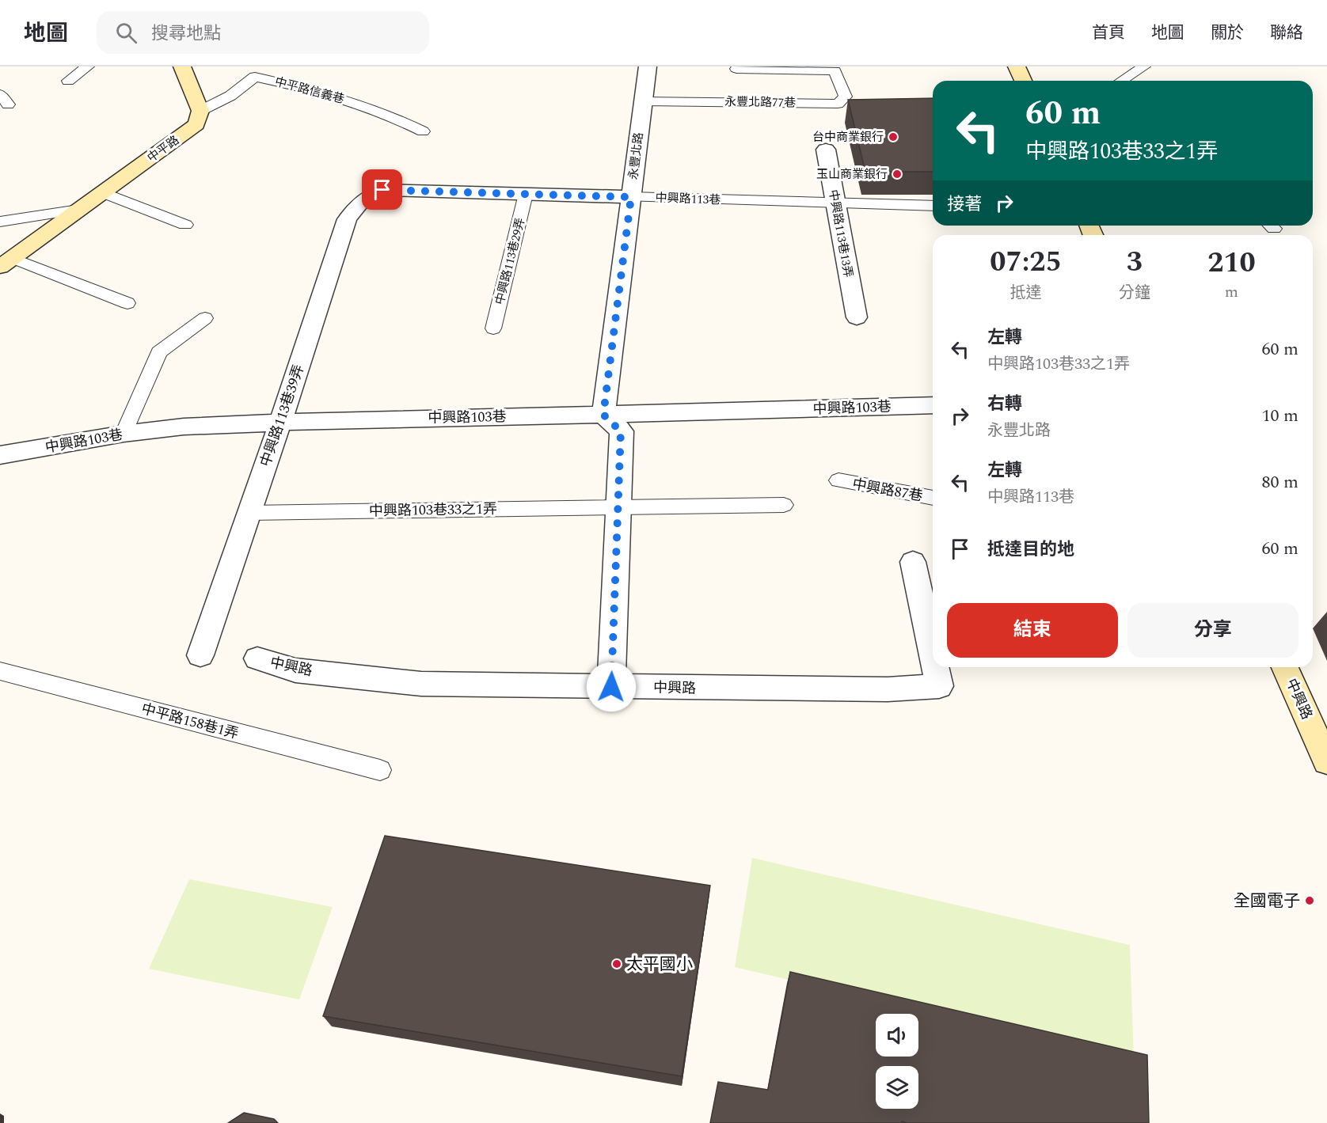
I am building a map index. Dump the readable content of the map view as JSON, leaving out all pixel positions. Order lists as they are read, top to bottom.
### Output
{
  "streets": {
    "street": [
      "中平路",
      "永豐北路",
      "中興路113巷",
      "中興路113巷13弄",
      "中興路103巷",
      "中興路113巷39弄",
      "中興路"
    ],
    "lane": [
      "中平路信義巷",
      "永豐北路77巷",
      "中興路113巷29弄",
      "中興路87巷",
      "中興路103巷33之1弄",
      "中平路158巷1弄"
    ]
  },
  "crossings": [
    ["中平路信義巷", "中平路"],
    ["永豐北路77巷", "永豐北路"],
    ["永豐北路", "中興路113巷"],
    ["永豐北路", "中興路103巷"],
    ["中興路113巷", "中興路113巷13弄"],
    ["中興路113巷", "中興路113巷29弄"],
    ["中興路113巷", "中興路113巷39弄"],
    ["中興路103巷", "中興路113巷39弄"],
    ["中興路113巷39弄", "中興路103巷33之1弄"]
  ],
  "places": [
    "台中商業銀行",
    "玉山商業銀行",
    "全國電子",
    "太平國小"
  ],
  "page": {
    "header": "地圖",
    "search": "搜尋地點",
    "nav": [
      "首頁",
      "地圖",
      "關於",
      "聯絡"
    ],
    "turn": ["60 m", "中興路103巷33之1弄"],
    "then": "接著",
    "eta": [
      "07:25",
      "抵達",
      "3",
      "分鐘",
      "210",
      "m"
    ],
    "list": [
      {
        "name": "左轉",
        "note": "中興路103巷33之1弄",
        "value": "60 m"
      },
      {
        "name": "右轉",
        "note": "永豐北路",
        "value": "10 m"
      },
      {
        "name": "左轉",
        "note": "中興路113巷",
        "value": "80 m"
      },
      {
        "name": "抵達目的地",
        "value": "60 m"
      }
    ],
    "buttons": ["結束", "分享"]
  }
}
